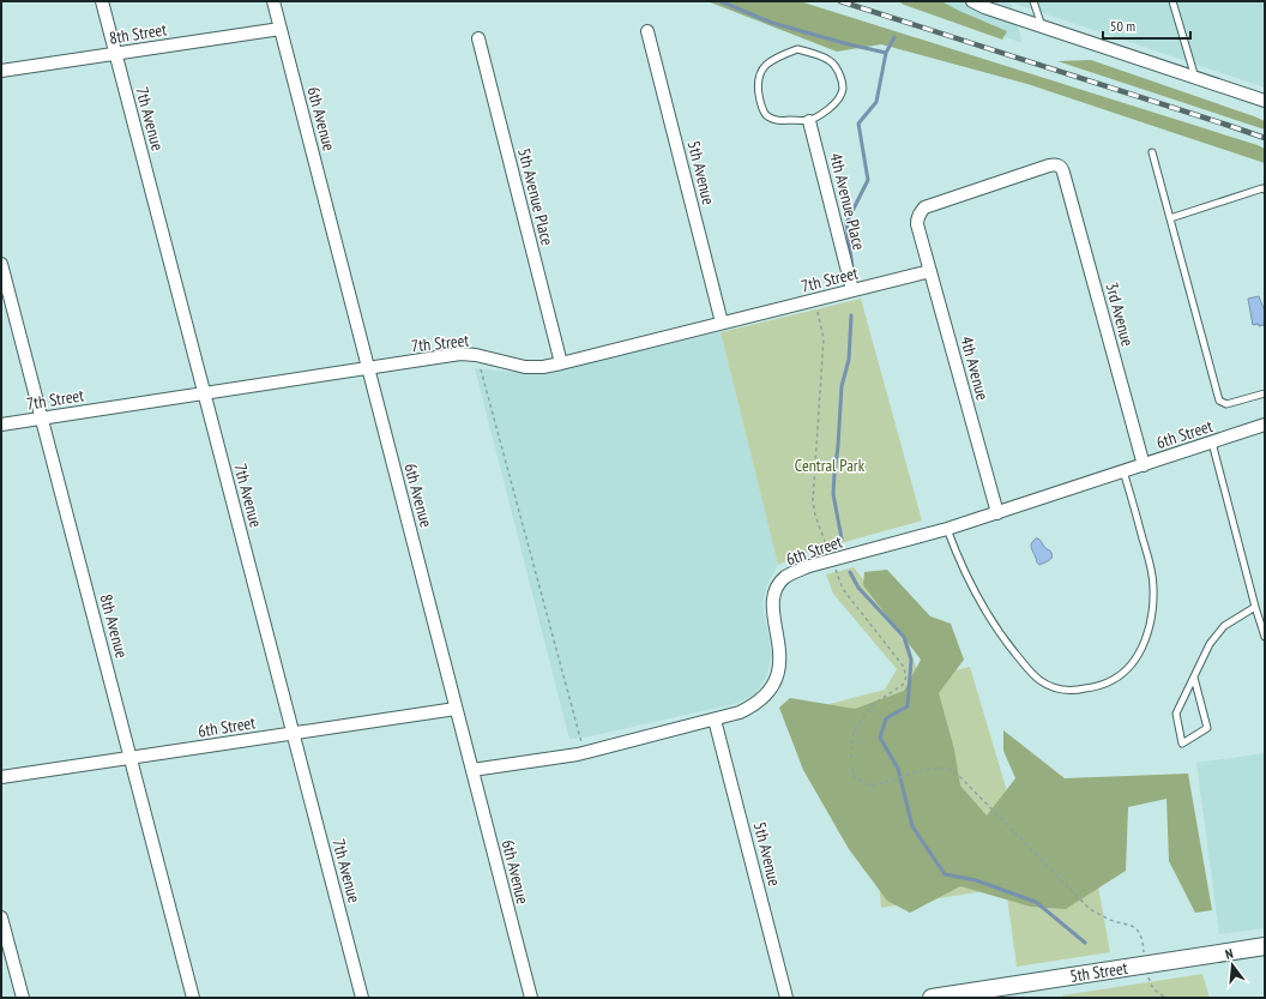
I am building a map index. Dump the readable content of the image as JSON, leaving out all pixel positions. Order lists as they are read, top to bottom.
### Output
{
  "streets": {
    "street": [
      "8th Street",
      "7th Avenue",
      "6th Avenue",
      "5th Avenue",
      "5th Avenue Place",
      "4th Avenue Place",
      "7th Street",
      "3rd Avenue",
      "4th Avenue",
      "6th Street",
      "8th Avenue",
      "5th Street"
    ]
  },
  "crossings": [
    ["8th Street", "7th Avenue"],
    ["8th Street", "6th Avenue"],
    ["7th Avenue", "7th Street"],
    ["7th Avenue", "6th Street"],
    ["6th Avenue", "7th Street"],
    ["6th Avenue", "6th Street"],
    ["5th Avenue", "7th Street"],
    ["5th Avenue", "6th Street"],
    ["5th Avenue Place", "7th Street"],
    ["4th Avenue Place", "7th Street"],
    ["7th Street", "4th Avenue"],
    ["7th Street", "8th Avenue"],
    ["3rd Avenue", "4th Avenue"],
    ["3rd Avenue", "6th Street"],
    ["4th Avenue", "6th Street"],
    ["6th Street", "8th Avenue"]
  ],
  "parks": ["Central Park"],
  "scale_bar": "50 m",
  "north": "top"
}
